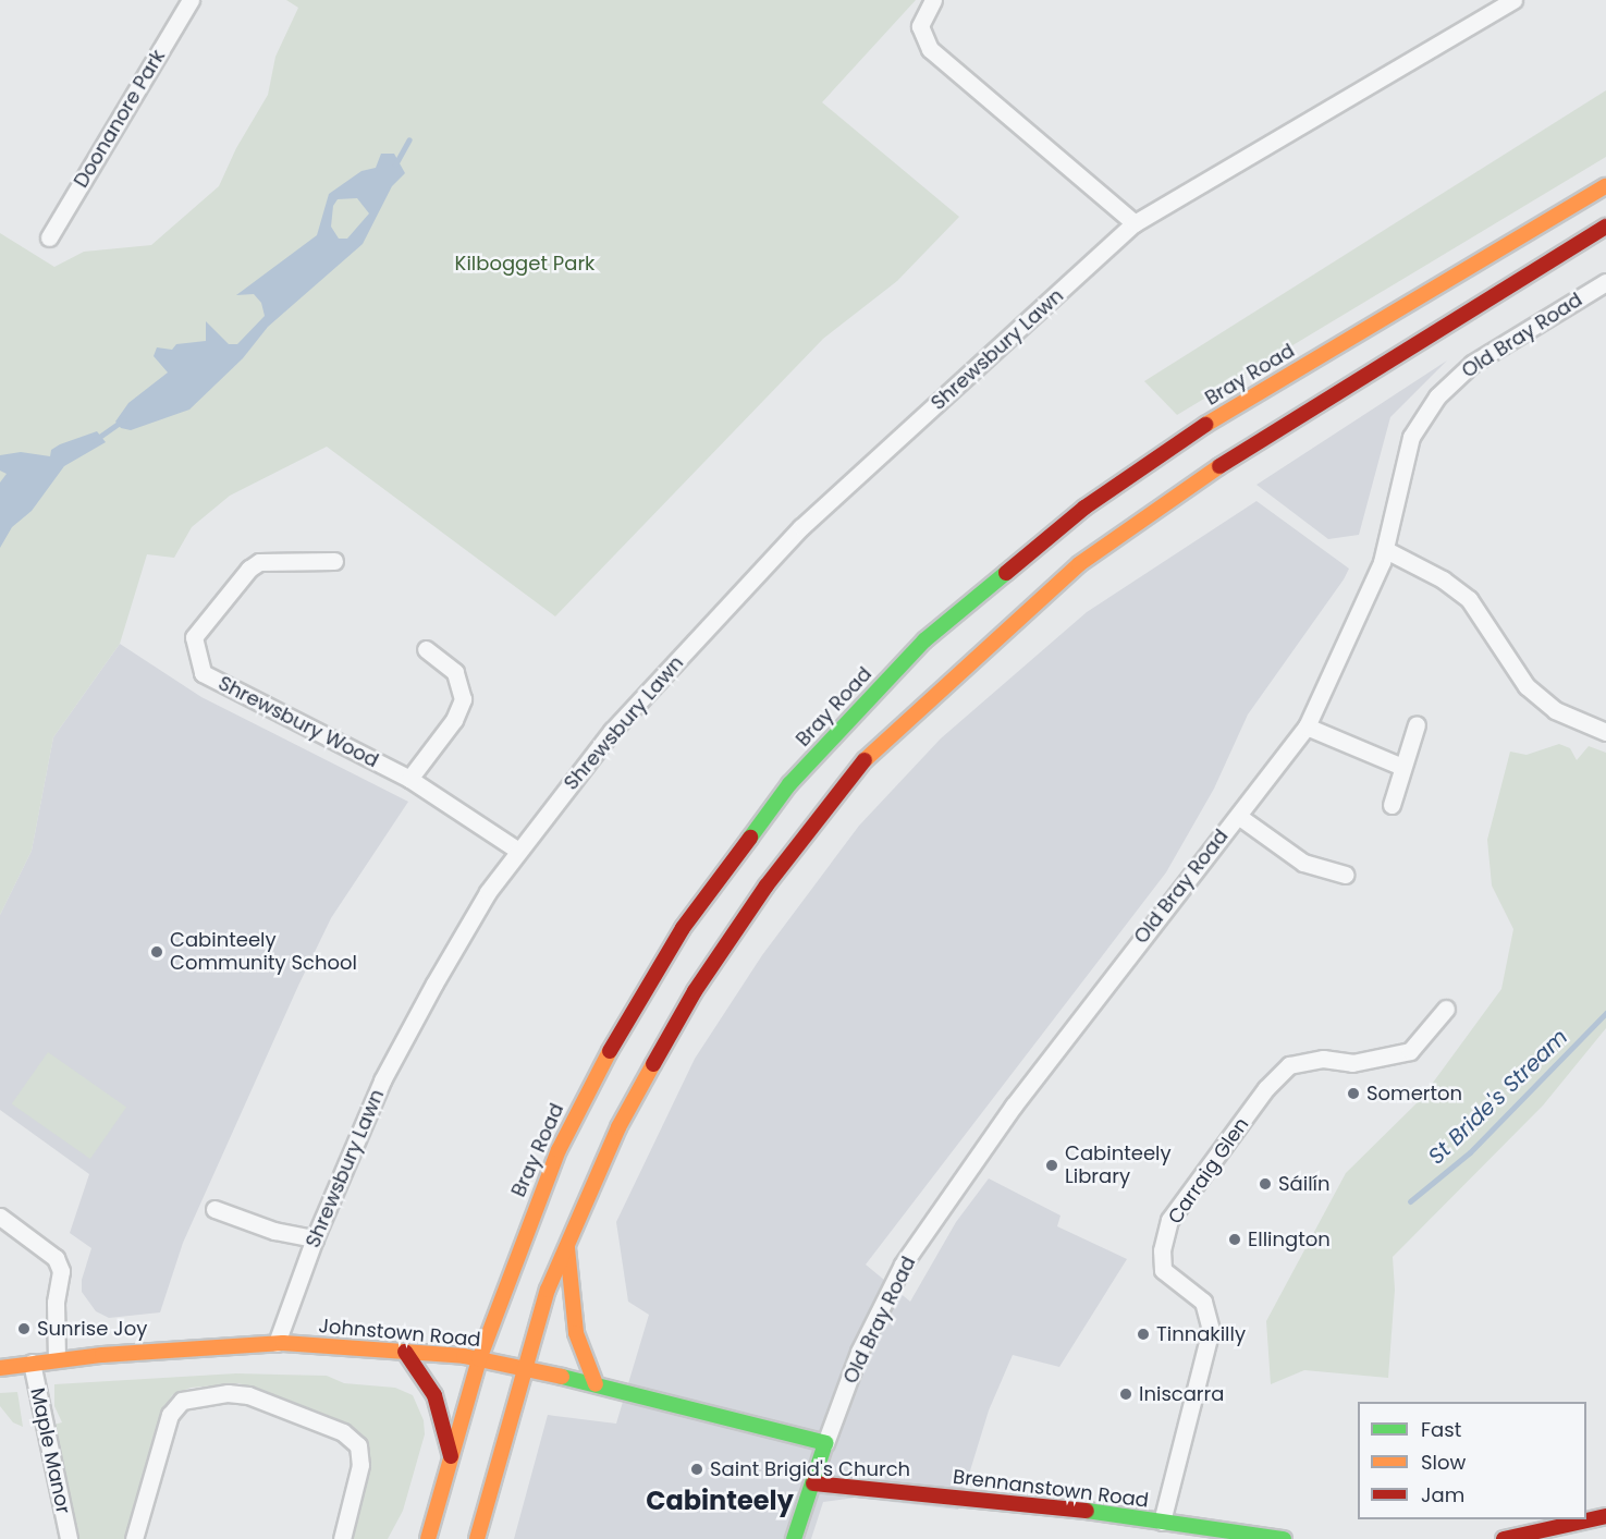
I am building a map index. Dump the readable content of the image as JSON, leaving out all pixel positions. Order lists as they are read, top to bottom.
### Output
{
  "streets": {
    "main road": [
      "Old Bray Road",
      "Bray Road",
      "Johnstown Road",
      "Brennanstown Road"
    ],
    "street": [
      "Doonanore Park",
      "Shrewsbury Lawn",
      "Shrewsbury Wood",
      "Carraig Glen",
      "Maple Manor"
    ]
  },
  "crossings": [
    ["Old Bray Road", "Johnstown Road"],
    ["Old Bray Road", "Brennanstown Road"],
    ["Shrewsbury Lawn", "Shrewsbury Wood"],
    ["Shrewsbury Lawn", "Johnstown Road"],
    ["Bray Road", "Johnstown Road"],
    ["Carraig Glen", "Brennanstown Road"],
    ["Johnstown Road", "Maple Manor"]
  ],
  "districts": ["Cabinteely"],
  "water": ["St Bride's Stream"],
  "parks": ["Kilbogget Park"],
  "places": [
    "Cabinteely Community School",
    "Somerton",
    "Cabinteely Library",
    "Sáilín",
    "Ellington",
    "Sunrise Joy",
    "Tinnakilly",
    "Iniscarra",
    "Saint Brigid's Church"
  ],
  "legend": ["Fast", "Slow", "Jam"]
}
